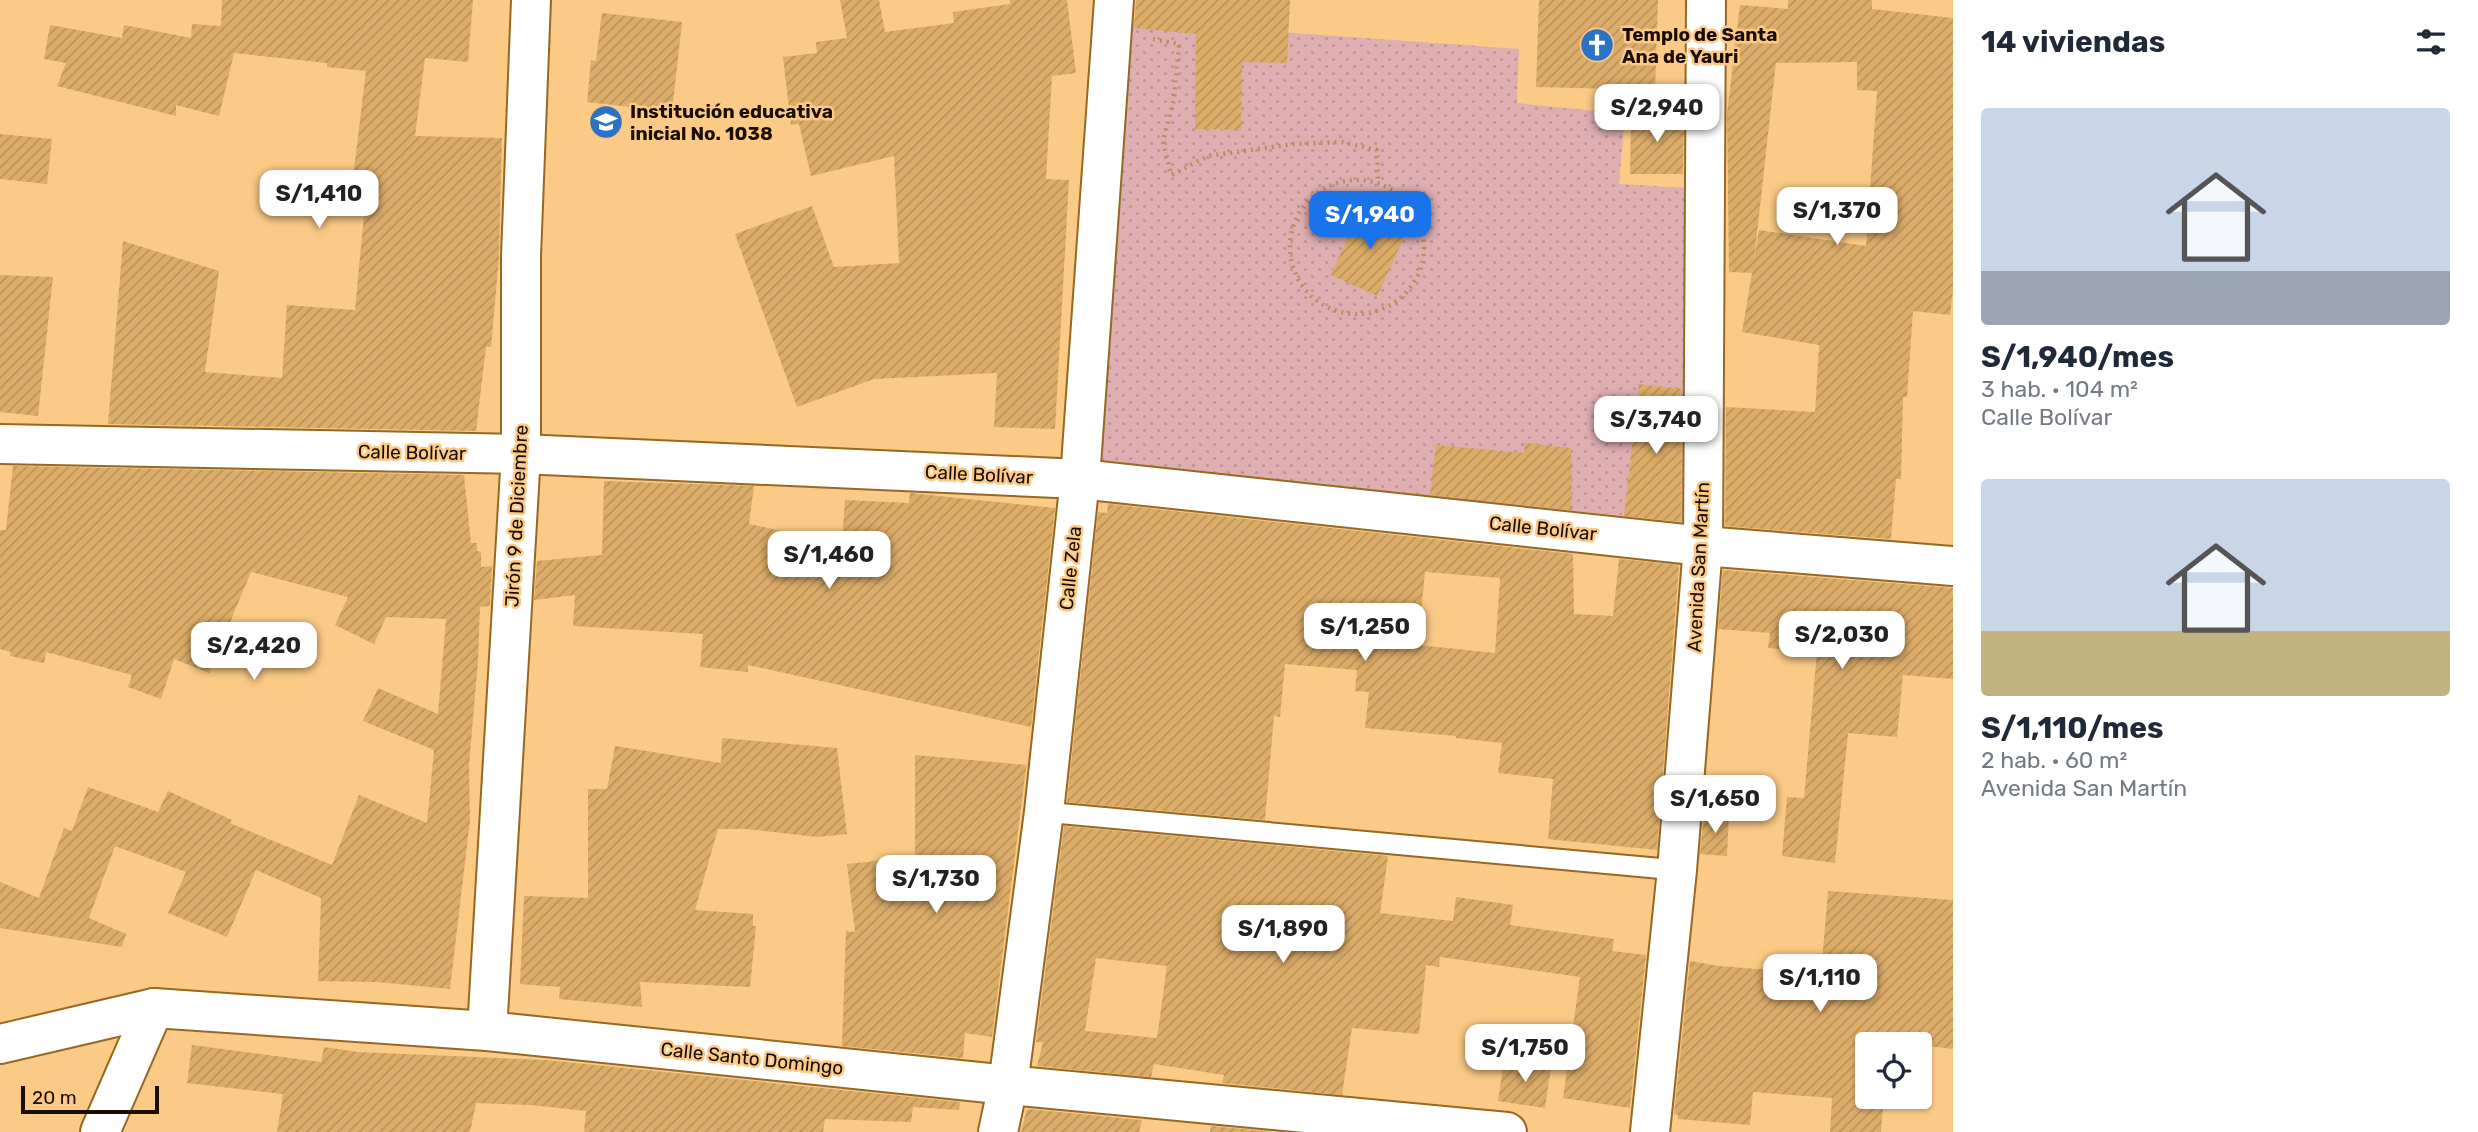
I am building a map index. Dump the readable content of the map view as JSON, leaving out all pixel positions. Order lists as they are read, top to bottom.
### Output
{
  "streets": {
    "street": [
      "Calle Bolívar",
      "Jirón 9 de Diciembre",
      "Avenida San Martín",
      "Calle Zela",
      "Calle Santo Domingo"
    ]
  },
  "crossings": [
    ["Calle Bolívar", "Jirón 9 de Diciembre"],
    ["Calle Bolívar", "Avenida San Martín"],
    ["Calle Bolívar", "Calle Zela"],
    ["Jirón 9 de Diciembre", "Calle Santo Domingo"],
    ["Calle Zela", "Calle Santo Domingo"]
  ],
  "places": {
    "church": ["Templo de Santa Ana de Yauri"],
    "school or university": ["Institución educativa inicial No. 1038"]
  },
  "scale_bar": "20 m",
  "page": {
    "heading": "14 viviendas",
    "price": [
      "S/2,940",
      "S/1,410",
      "S/1,370",
      "S/1,940",
      "S/3,740",
      "S/1,460",
      "S/1,250",
      "S/2,030",
      "S/2,420",
      "S/1,650",
      "S/1,730",
      "S/1,890",
      "S/1,110",
      "S/1,750"
    ],
    "list": [
      {
        "name": "S/1,940/mes",
        "note": "3 hab. · 104 m² · Calle Bolívar"
      },
      {
        "name": "S/1,110/mes",
        "note": "2 hab. · 60 m² · Avenida San Martín"
      }
    ],
    "scale": "20 m"
  }
}
